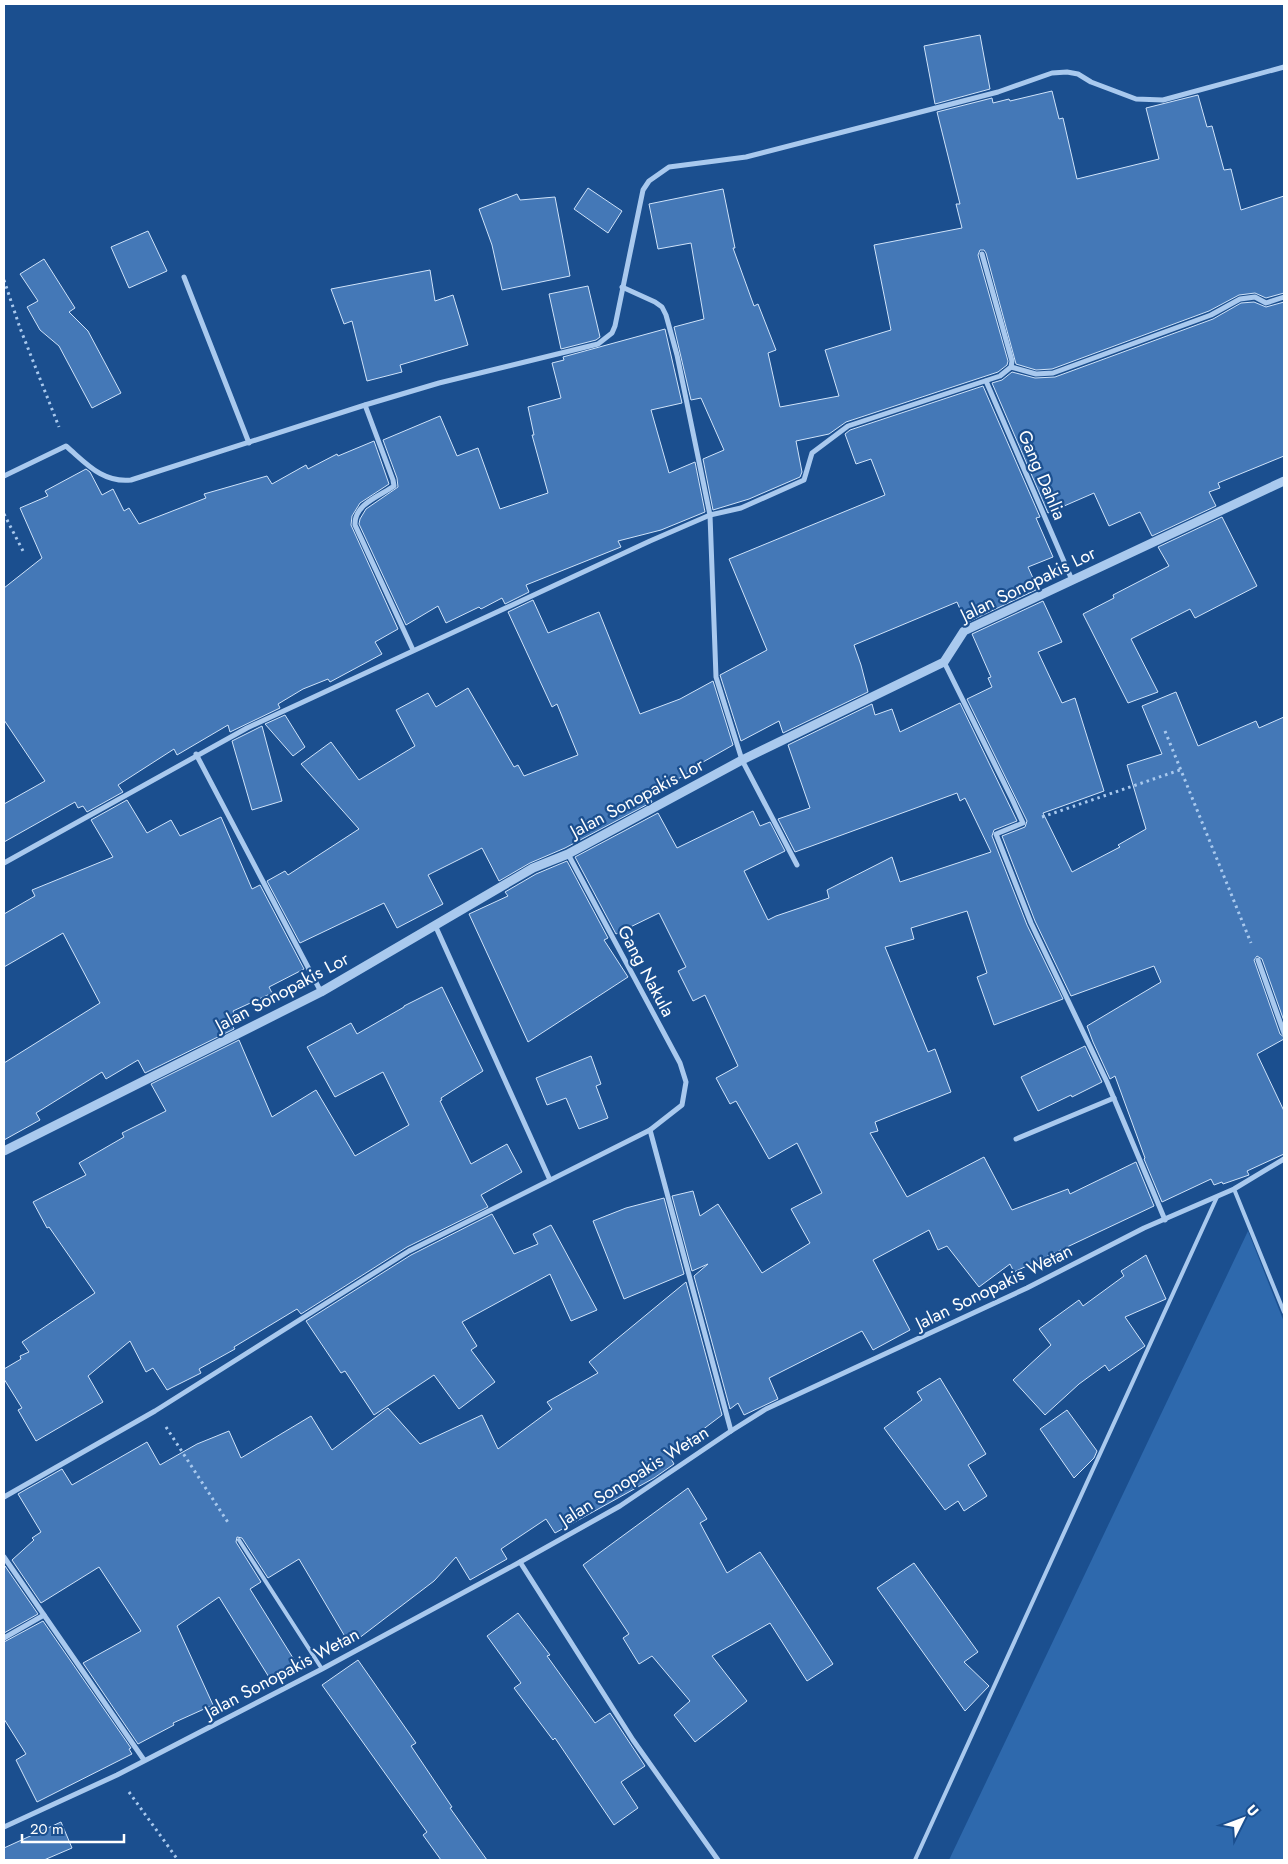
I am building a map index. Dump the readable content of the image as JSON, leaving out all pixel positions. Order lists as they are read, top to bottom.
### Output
{
  "streets": {
    "street": [
      "Gang Dahlia",
      "Jalan Sonopakis Lor",
      "Gang Nakula",
      "Jalan Sonopakis Wetan"
    ]
  },
  "crossings": [
    ["Gang Dahlia", "Jalan Sonopakis Lor"],
    ["Jalan Sonopakis Lor", "Gang Nakula"]
  ],
  "scale_bar": "20 m",
  "north": "top right"
}
